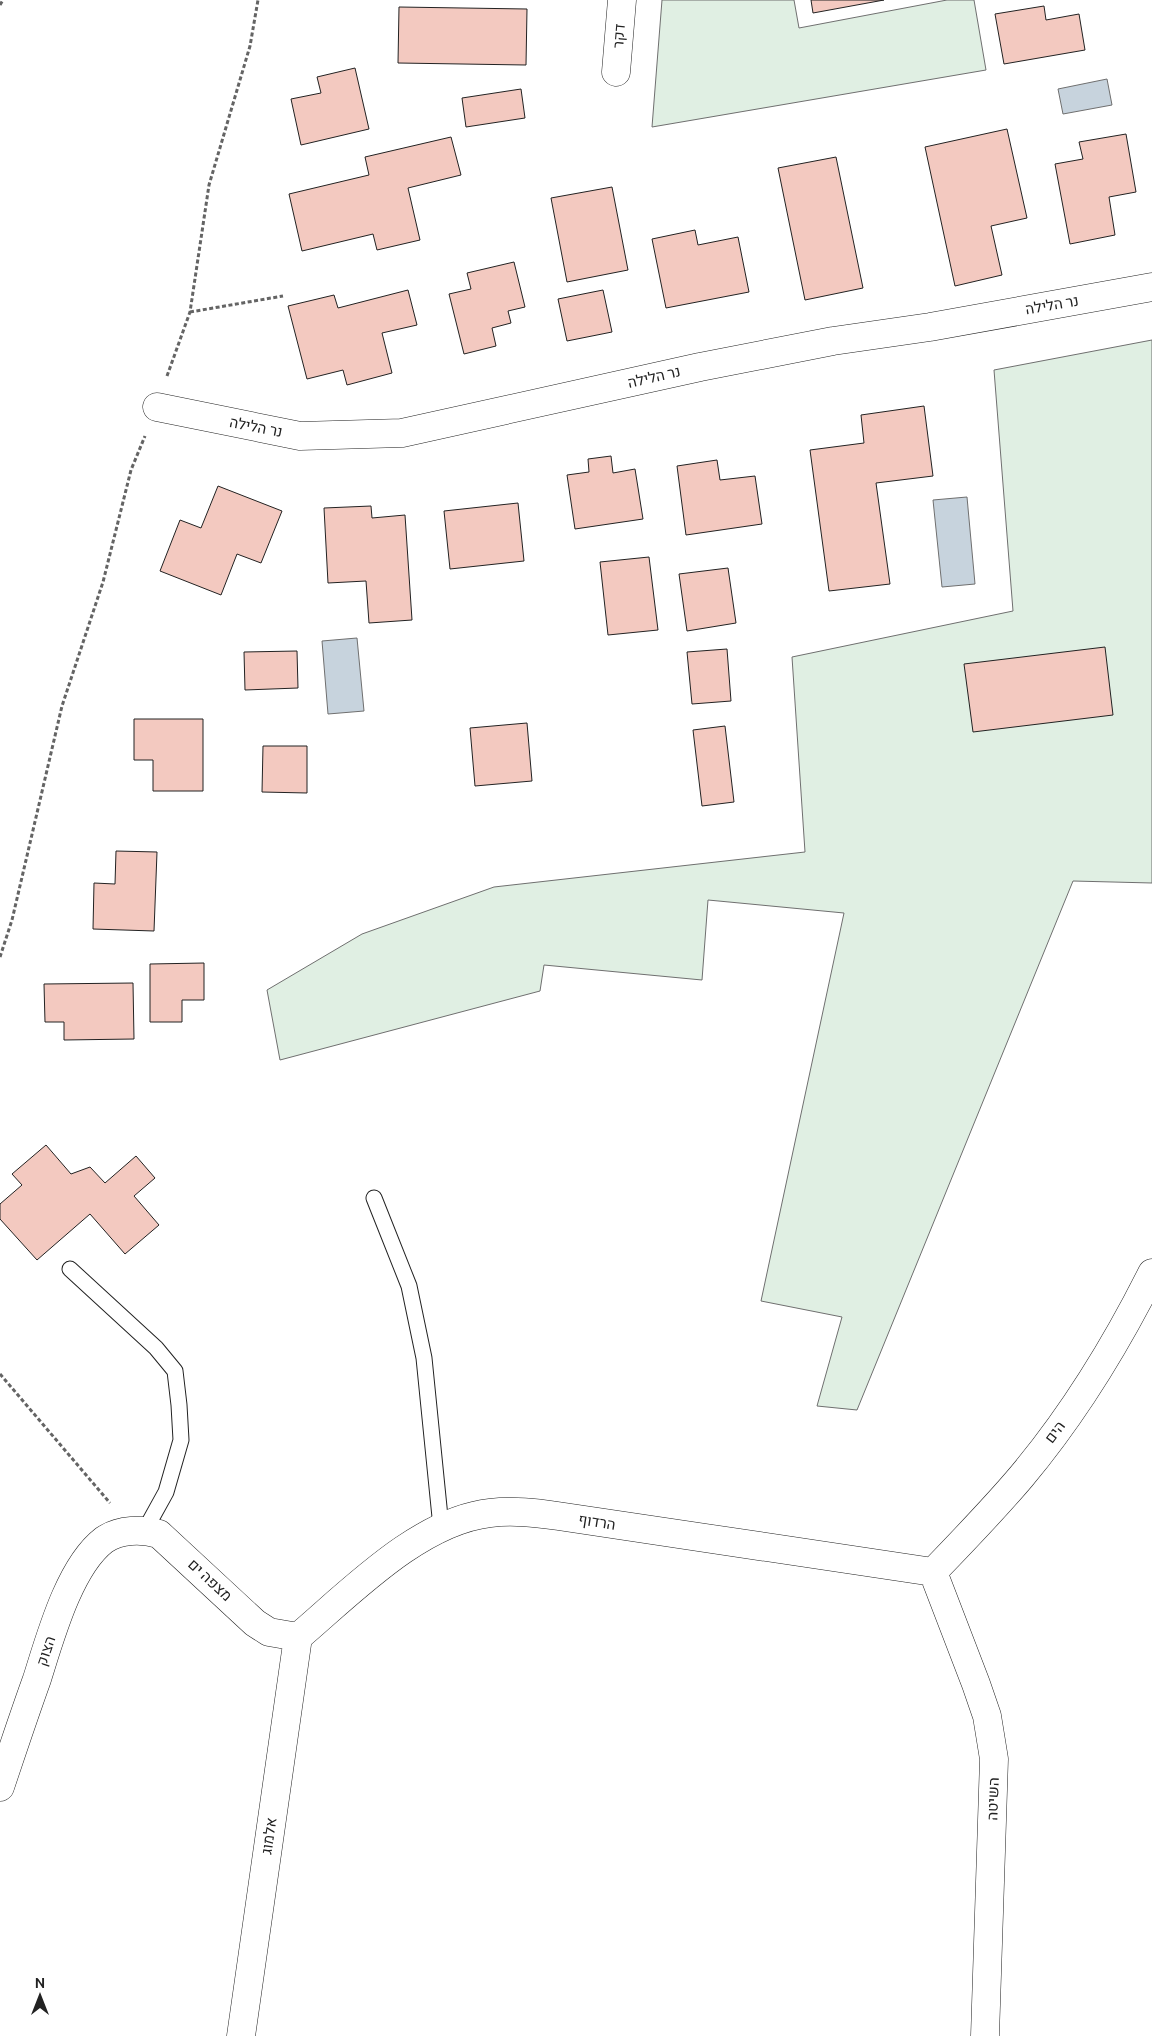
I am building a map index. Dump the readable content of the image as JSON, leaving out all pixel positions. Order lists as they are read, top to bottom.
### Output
{
  "streets": {
    "street": [
      "דקר",
      "נר הלילה",
      "הים",
      "הרדוף",
      "מצפה ים",
      "הצוק",
      "השיטה",
      "אלמוג"
    ]
  },
  "crossings": [
    ["הים", "הרדוף"],
    ["הים", "השיטה"],
    ["הרדוף", "מצפה ים"],
    ["הרדוף", "השיטה"],
    ["הרדוף", "אלמוג"],
    ["מצפה ים", "הצוק"],
    ["מצפה ים", "אלמוג"]
  ],
  "north": "top"
}
